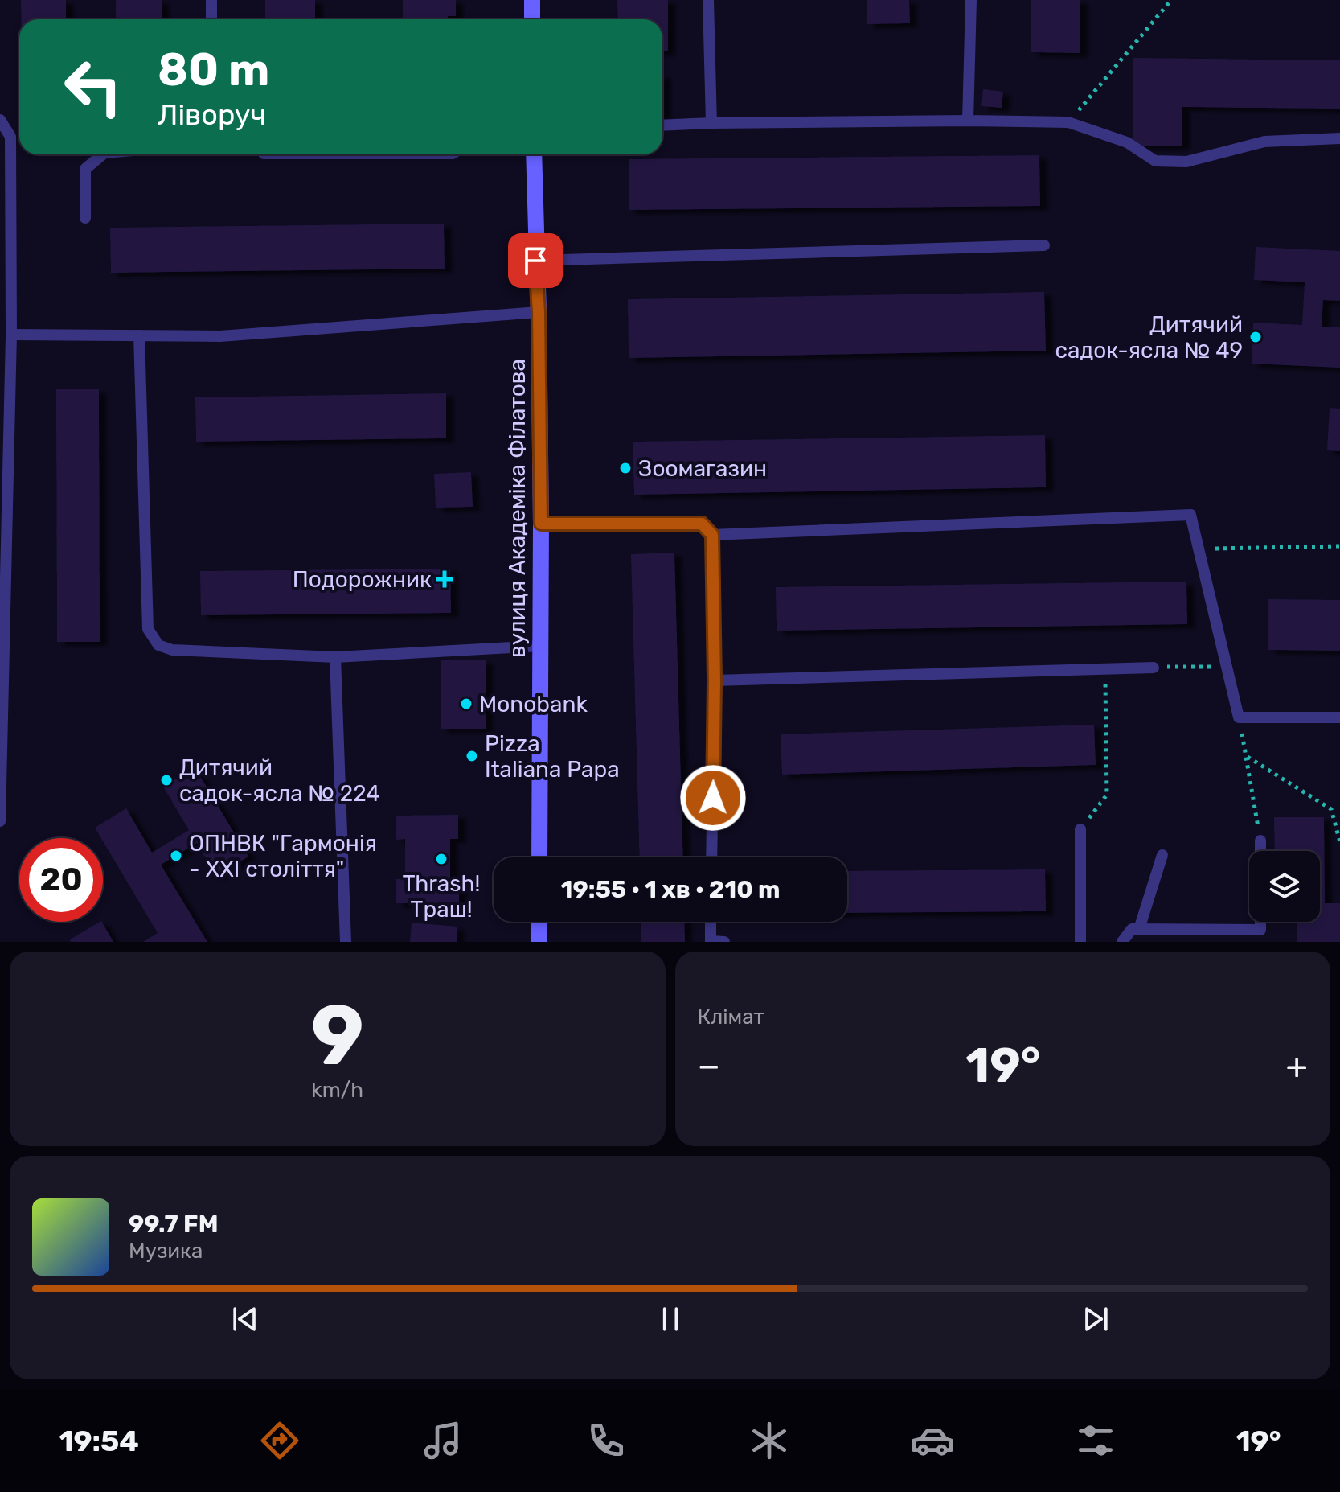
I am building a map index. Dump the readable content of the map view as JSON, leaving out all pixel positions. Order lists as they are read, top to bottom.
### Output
{
  "streets": {
    "main road": ["вулиця Академіка Філатова"]
  },
  "places": {
    "other": [
      "Дитячий садок-ясла № 49",
      "Зоомагазин",
      "Monobank",
      "Pizza Italiana Papa",
      "Дитячий садок-ясла № 224",
      "ОПНВК \"Гармонія - ХХІ століття\"",
      "Thrash! Траш!"
    ],
    "health": ["Подорожник"]
  },
  "page": {
    "turn": ["80 m", "Ліворуч"],
    "limit": "20",
    "trip": "19:55 · 1 хв · 210 m",
    "tile": [
      ["9", "km/h"],
      "Клімат"
    ],
    "heat": ["−", "19°", "+"],
    "song": ["99.7 FM", "Музика"],
    "tabs": ["19:54", "19°"]
  }
}
